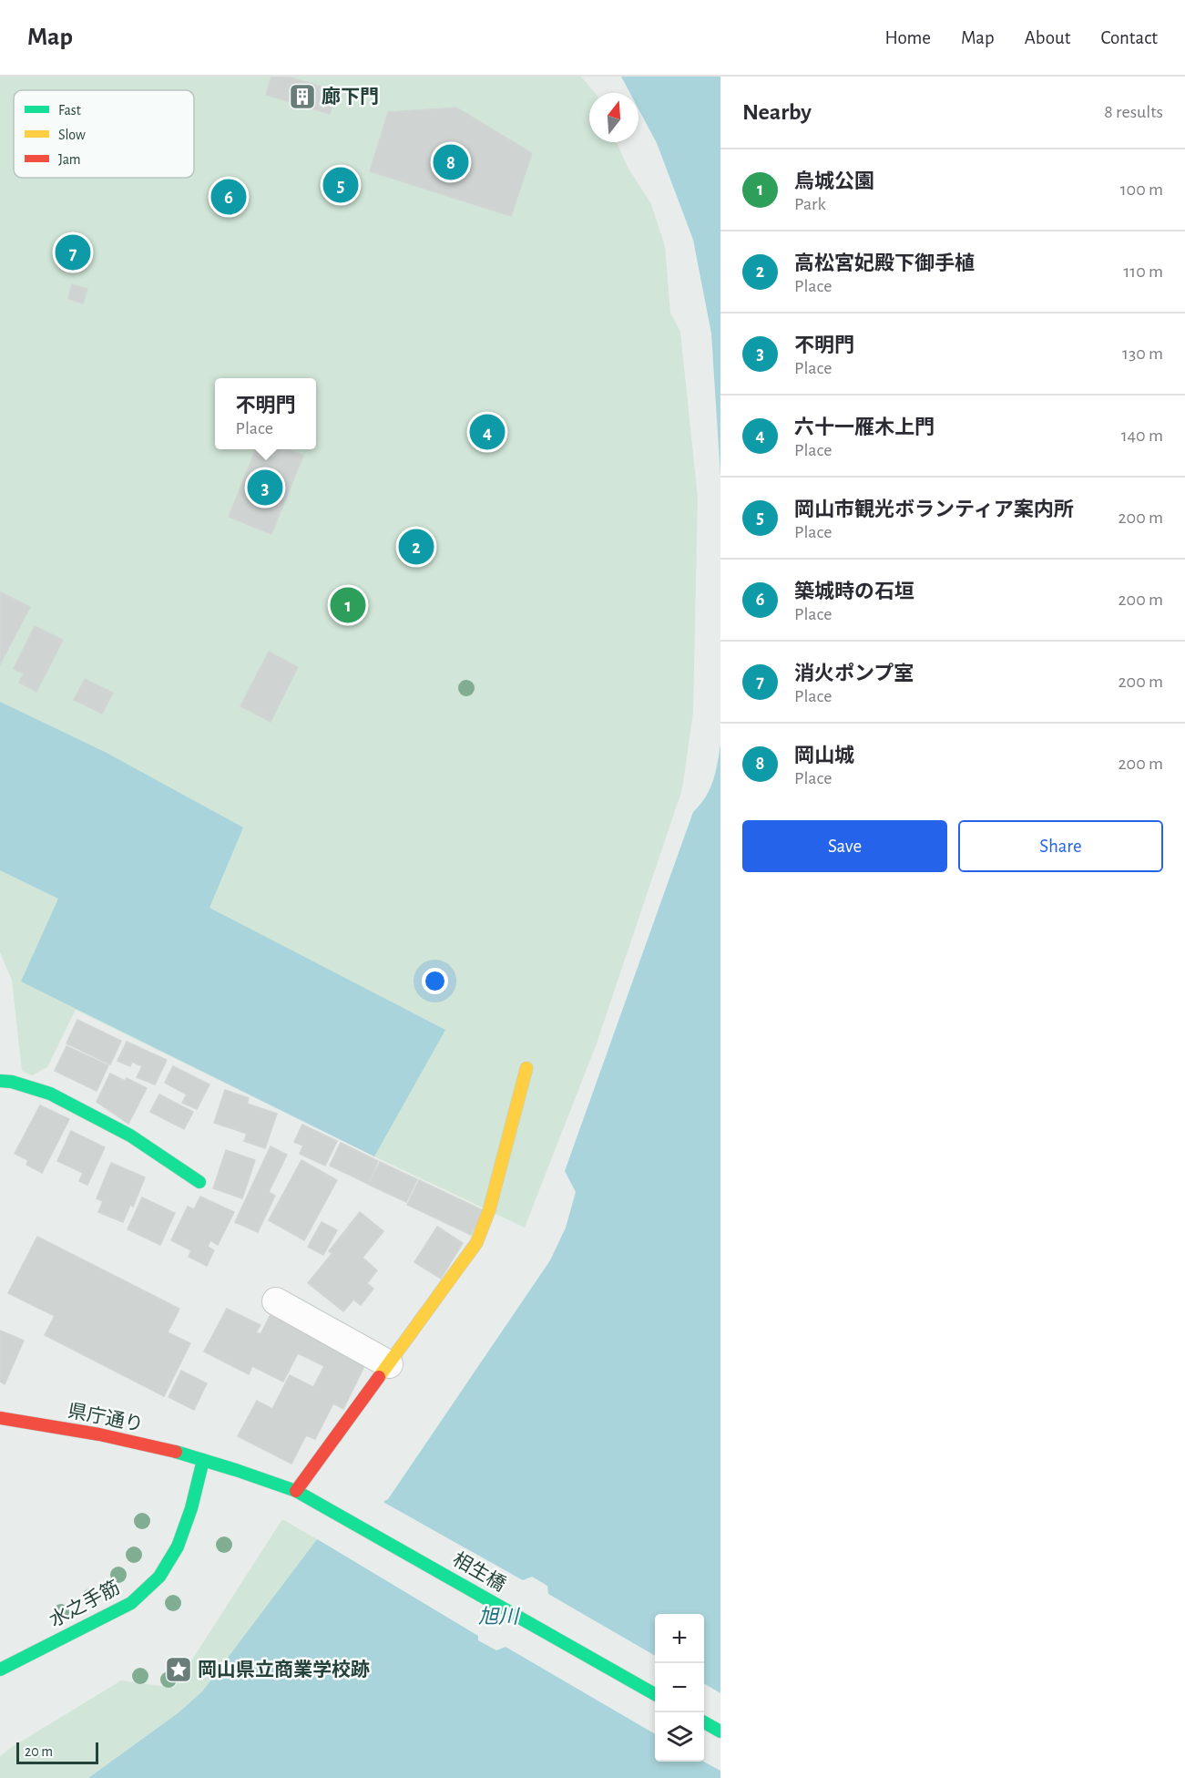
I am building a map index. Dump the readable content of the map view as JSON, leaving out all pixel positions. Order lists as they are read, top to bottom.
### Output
{
  "streets": {
    "street": ["県庁通り", "相生橋", "水之手筋"]
  },
  "crossings": [
    ["県庁通り", "相生橋"],
    ["県庁通り", "水之手筋"]
  ],
  "water": ["旭川"],
  "places": {
    "building": ["廊下門"],
    "place": ["岡山県立商業学校跡"]
  },
  "legend": ["Fast", "Slow", "Jam"],
  "scale_bar": "20 m",
  "north": "top",
  "page": {
    "header": "Map",
    "nav": [
      "Home",
      "Map",
      "About",
      "Contact"
    ],
    "heading": ["Nearby", "8 results"],
    "pins": [
      "8",
      "5",
      "6",
      "7",
      "4",
      "3",
      "2",
      "1"
    ],
    "list": [
      {
        "mark": "1",
        "name": "烏城公園",
        "note": "Park",
        "value": "100 m"
      },
      {
        "mark": "2",
        "name": "高松宮妃殿下御手植",
        "note": "Place",
        "value": "110 m"
      },
      {
        "mark": "3",
        "name": "不明門",
        "note": "Place",
        "value": "130 m"
      },
      {
        "mark": "4",
        "name": "六十一雁木上門",
        "note": "Place",
        "value": "140 m"
      },
      {
        "mark": "5",
        "name": "岡山市観光ボランティア案内所",
        "note": "Place",
        "value": "200 m"
      },
      {
        "mark": "6",
        "name": "築城時の石垣",
        "note": "Place",
        "value": "200 m"
      },
      {
        "mark": "7",
        "name": "消火ポンプ室",
        "note": "Place",
        "value": "200 m"
      },
      {
        "mark": "8",
        "name": "岡山城",
        "note": "Place",
        "value": "200 m"
      }
    ],
    "popup": ["不明門", "Place"],
    "buttons": ["Save", "Share"],
    "map_buttons": ["+", "−"],
    "scale": "20 m"
  }
}
